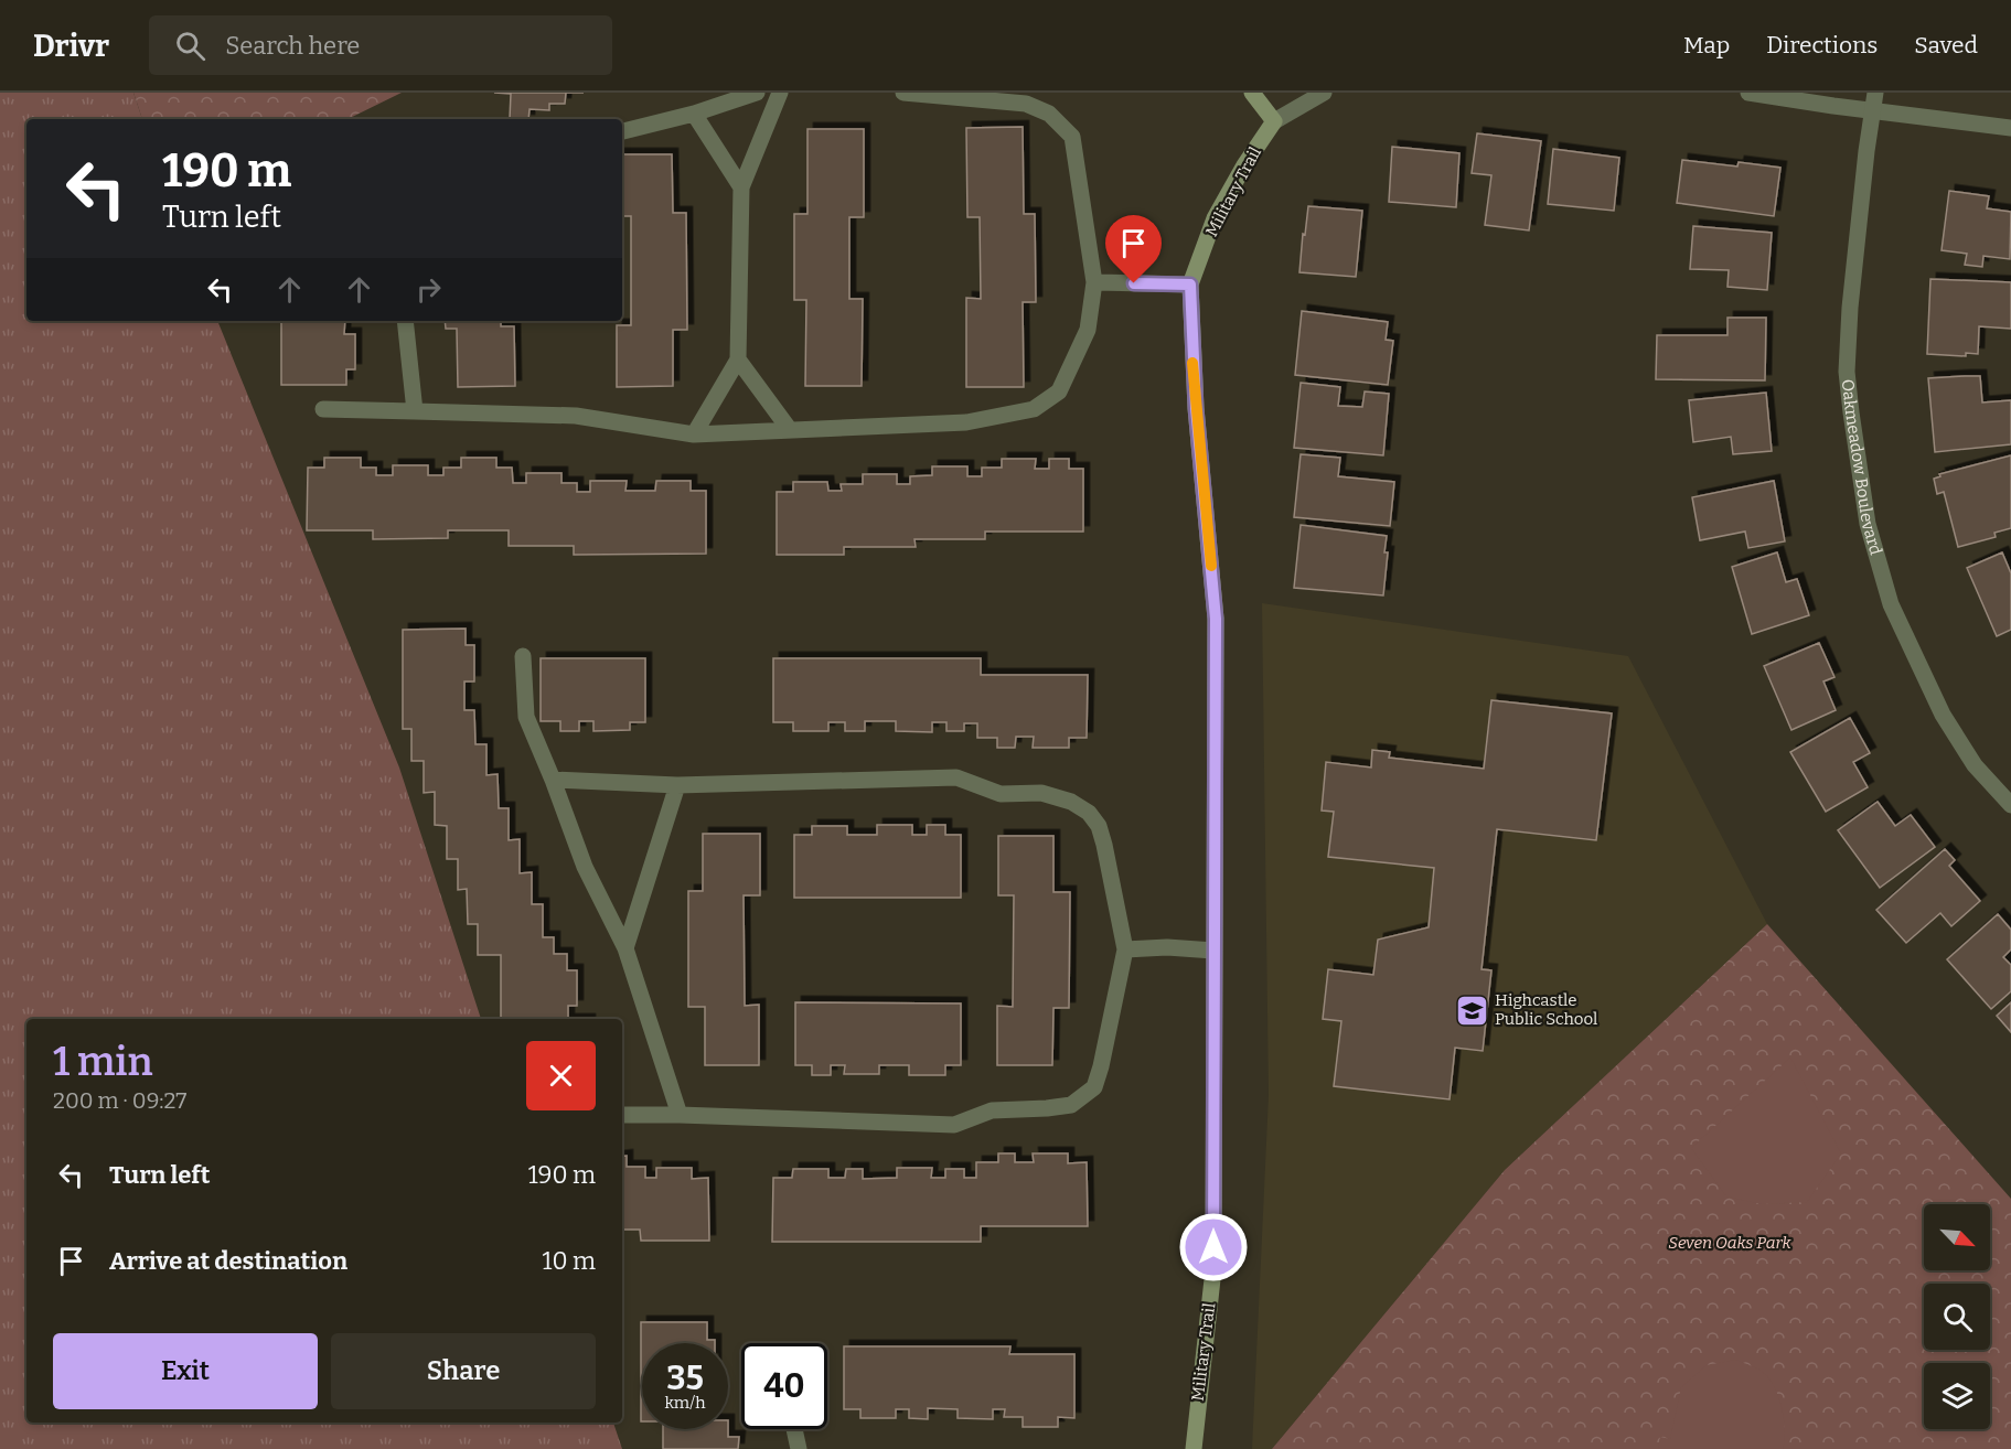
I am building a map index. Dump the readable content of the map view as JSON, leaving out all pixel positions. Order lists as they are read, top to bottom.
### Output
{
  "streets": {
    "street": ["Military Trail", "Oakmeadow Boulevard"]
  },
  "parks": ["Seven Oaks Park"],
  "places": {
    "school or university": ["Highcastle Public School"]
  },
  "north": "bottom right",
  "page": {
    "header": "Drivr",
    "search": "Search here",
    "nav": ["Map", "Directions", "Saved"],
    "turn": ["190 m", "Turn left"],
    "heading": ["1 min", "200 m · 09:27"],
    "list": [
      {
        "name": "Turn left",
        "value": "190 m"
      },
      {
        "name": "Arrive at destination",
        "value": "10 m"
      }
    ],
    "buttons": ["Exit", "Share"],
    "speed": "35 km/h",
    "limit": "40"
  }
}
